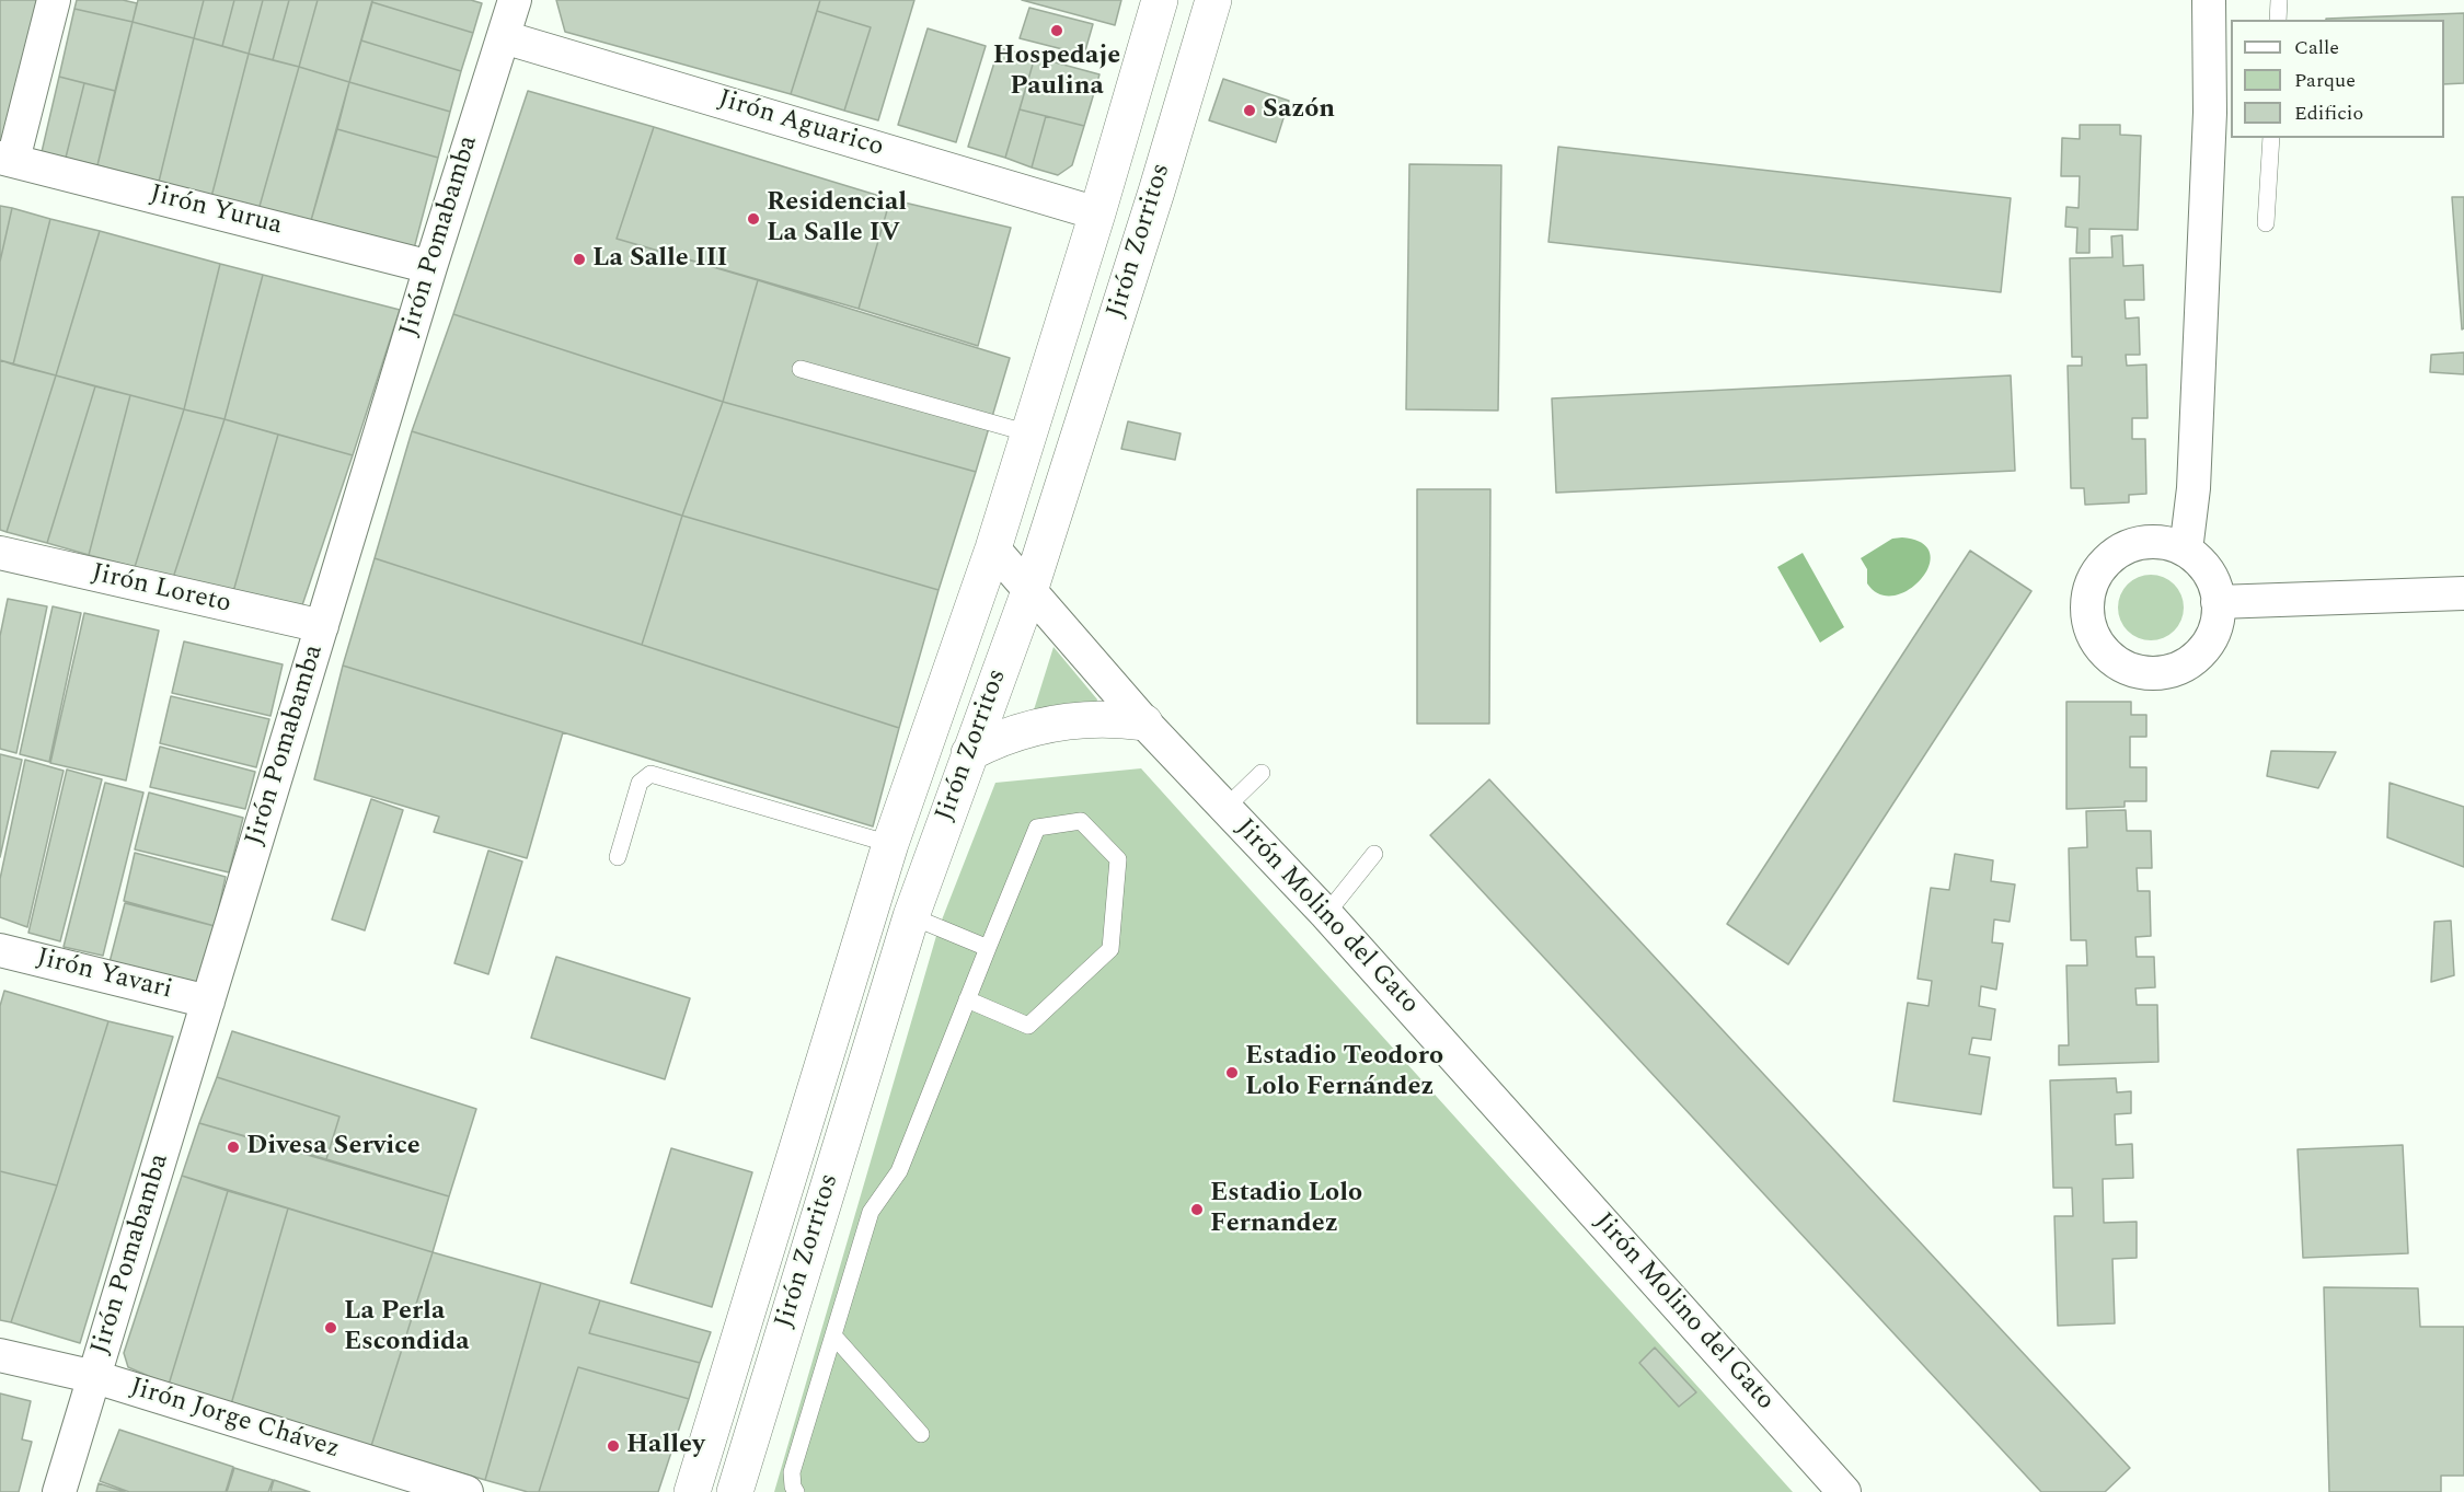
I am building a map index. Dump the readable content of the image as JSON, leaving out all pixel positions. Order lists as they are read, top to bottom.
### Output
{
  "streets": {
    "main road": ["Jirón Zorritos"],
    "street": [
      "Jirón Aguarico",
      "Jirón Yurua",
      "Jirón Pomabamba",
      "Jirón Loreto",
      "Jirón Molino del Gato",
      "Jirón Yavari",
      "Jirón Jorge Chávez"
    ]
  },
  "crossings": [
    ["Jirón Aguarico", "Jirón Pomabamba"],
    ["Jirón Aguarico", "Jirón Zorritos"],
    ["Jirón Yurua", "Jirón Pomabamba"],
    ["Jirón Pomabamba", "Jirón Loreto"],
    ["Jirón Pomabamba", "Jirón Yavari"],
    ["Jirón Pomabamba", "Jirón Jorge Chávez"],
    ["Jirón Zorritos", "Jirón Molino del Gato"]
  ],
  "places": [
    "Hospedaje Paulina",
    "Sazón",
    "Residencial La Salle IV",
    "La Salle III",
    "Estadio Teodoro Lolo Fernández",
    "Divesa Service",
    "Estadio Lolo Fernandez",
    "La Perla Escondida",
    "Halley"
  ],
  "legend": ["Calle", "Parque", "Edificio"]
}
